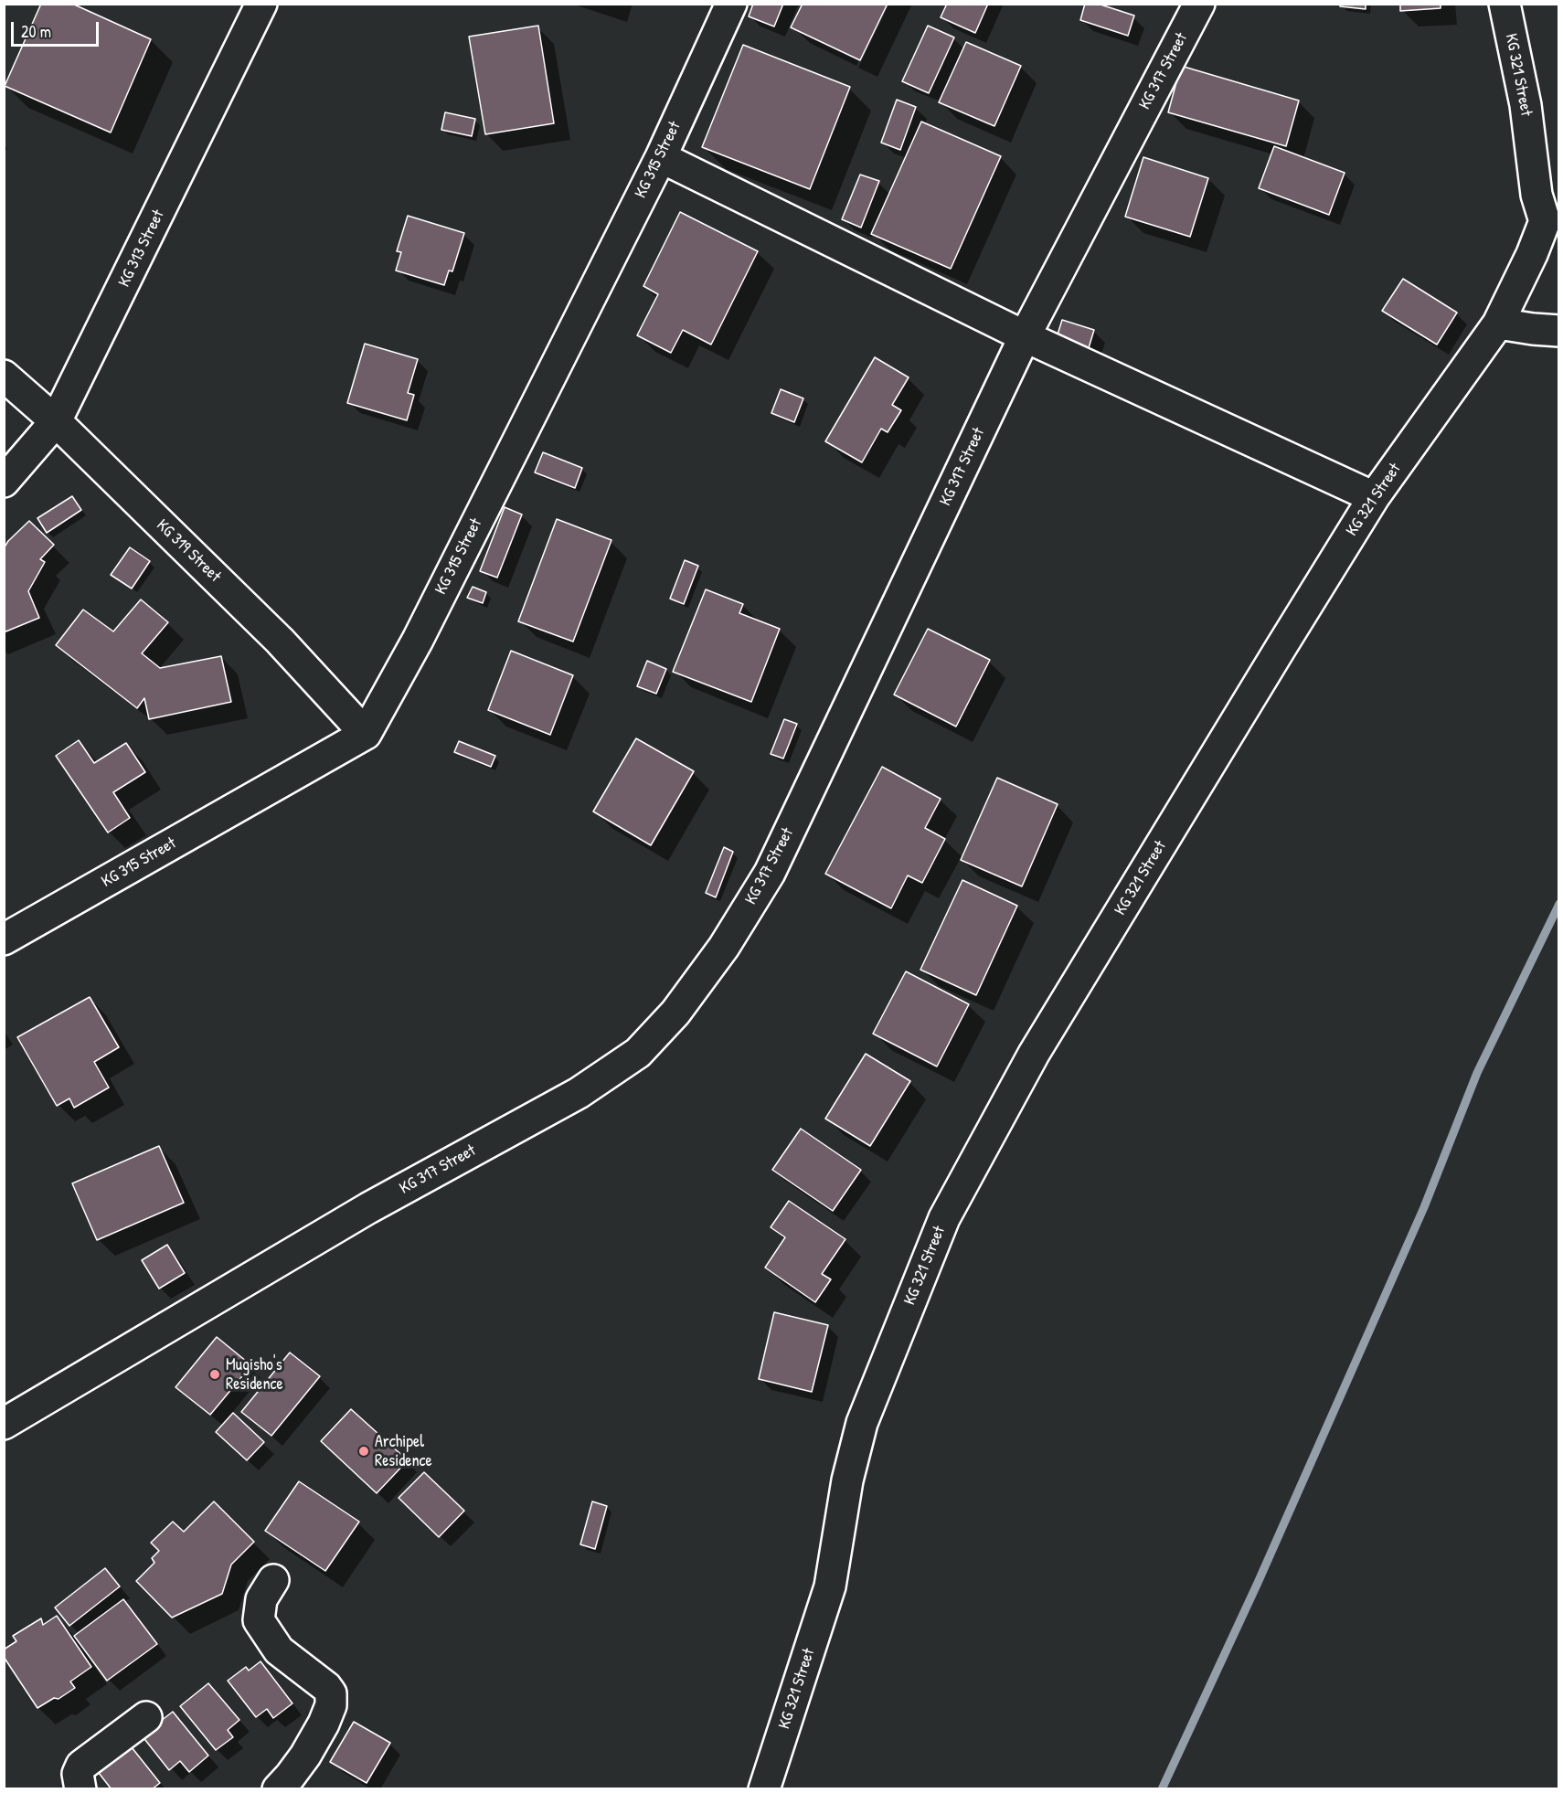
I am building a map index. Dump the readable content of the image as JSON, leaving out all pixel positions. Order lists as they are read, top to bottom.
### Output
{
  "streets": {
    "street": [
      "KG 317 Street",
      "KG 321 Street",
      "KG 315 Street",
      "KG 313 Street",
      "KG 319 Street"
    ]
  },
  "crossings": [
    ["KG 315 Street", "KG 319 Street"],
    ["KG 313 Street", "KG 319 Street"]
  ],
  "places": ["Mugisho's Residence", "Archipel Residence"],
  "scale_bar": "20 m"
}
